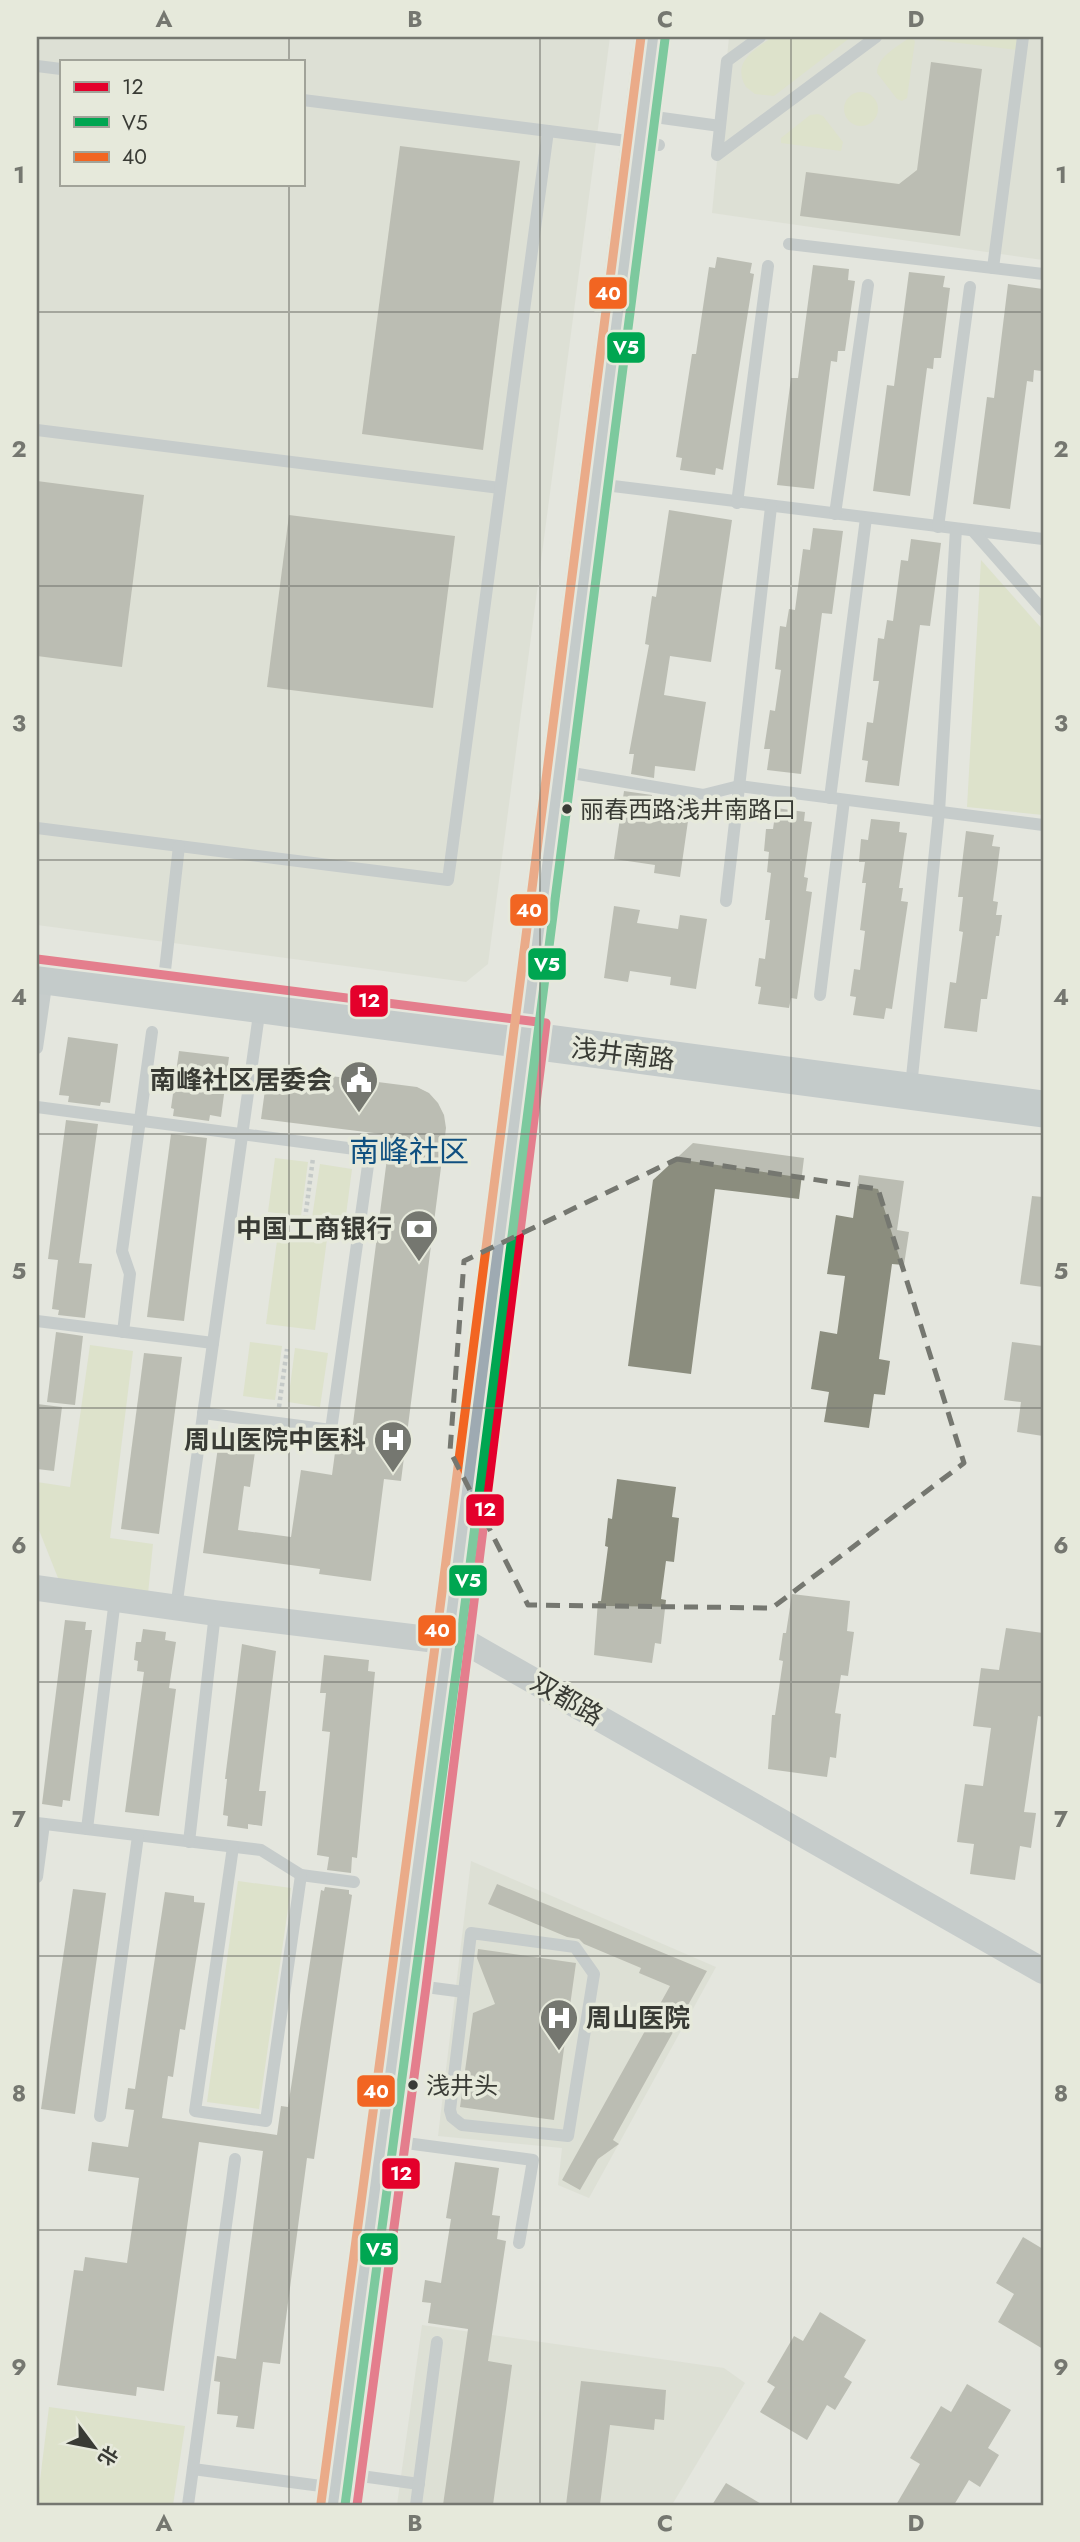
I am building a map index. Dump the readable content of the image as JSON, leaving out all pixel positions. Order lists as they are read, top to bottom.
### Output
{
  "streets": {
    "main road": ["浅井南路"],
    "street": ["双都路"]
  },
  "districts": ["南峰社区"],
  "places": {
    "other": ["丽春西路浅井南路口", "浅井头"],
    "public building": ["南峰社区居委会"],
    "bank": ["中国工商银行"],
    "hospital": ["周山医院中医科", "周山医院"]
  },
  "lines": ["transit line 40", "transit line V5", "transit line 12"],
  "legend": ["12", "V5", "40"],
  "north": "bottom right",
  "grid": {
    "columns": [
      "A",
      "B",
      "C",
      "D"
    ],
    "rows": [
      "1",
      "2",
      "3",
      "4",
      "5",
      "6",
      "7",
      "8",
      "9"
    ]
  }
}
